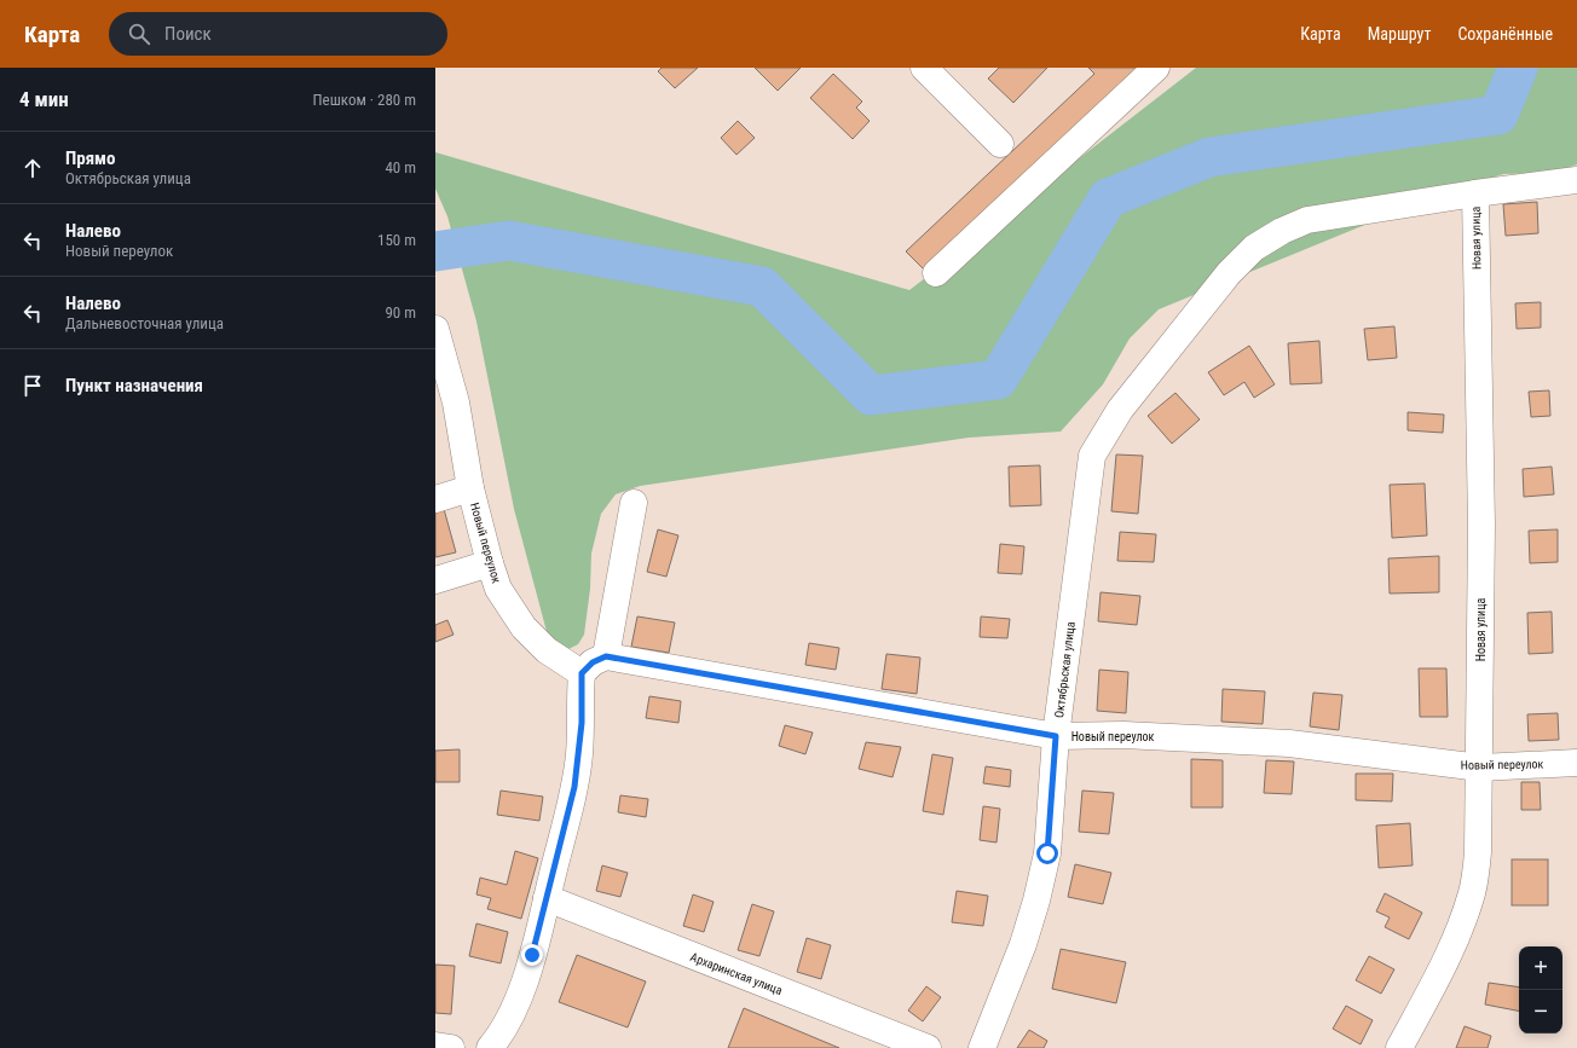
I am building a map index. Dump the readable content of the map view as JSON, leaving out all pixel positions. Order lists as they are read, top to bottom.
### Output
{
  "streets": {
    "street": [
      "Новая улица",
      "Новый переулок",
      "Октябрьская улица",
      "Архаринская улица"
    ]
  },
  "crossings": [
    ["Новая улица", "Новый переулок"],
    ["Новая улица", "Октябрьская улица"],
    ["Новый переулок", "Октябрьская улица"]
  ],
  "page": {
    "header": "Карта",
    "search": "Поиск",
    "nav": ["Карта", "Маршрут", "Сохранённые"],
    "heading": ["4 мин", "Пешком · 280 m"],
    "list": [
      ["Прямо", "Октябрьская улица", "40 m"],
      ["Налево", "Новый переулок", "150 m"],
      ["Налево", "Дальневосточная улица", "90 m"],
      "Пункт назначения"
    ],
    "map_buttons": ["+", "−"]
  }
}
